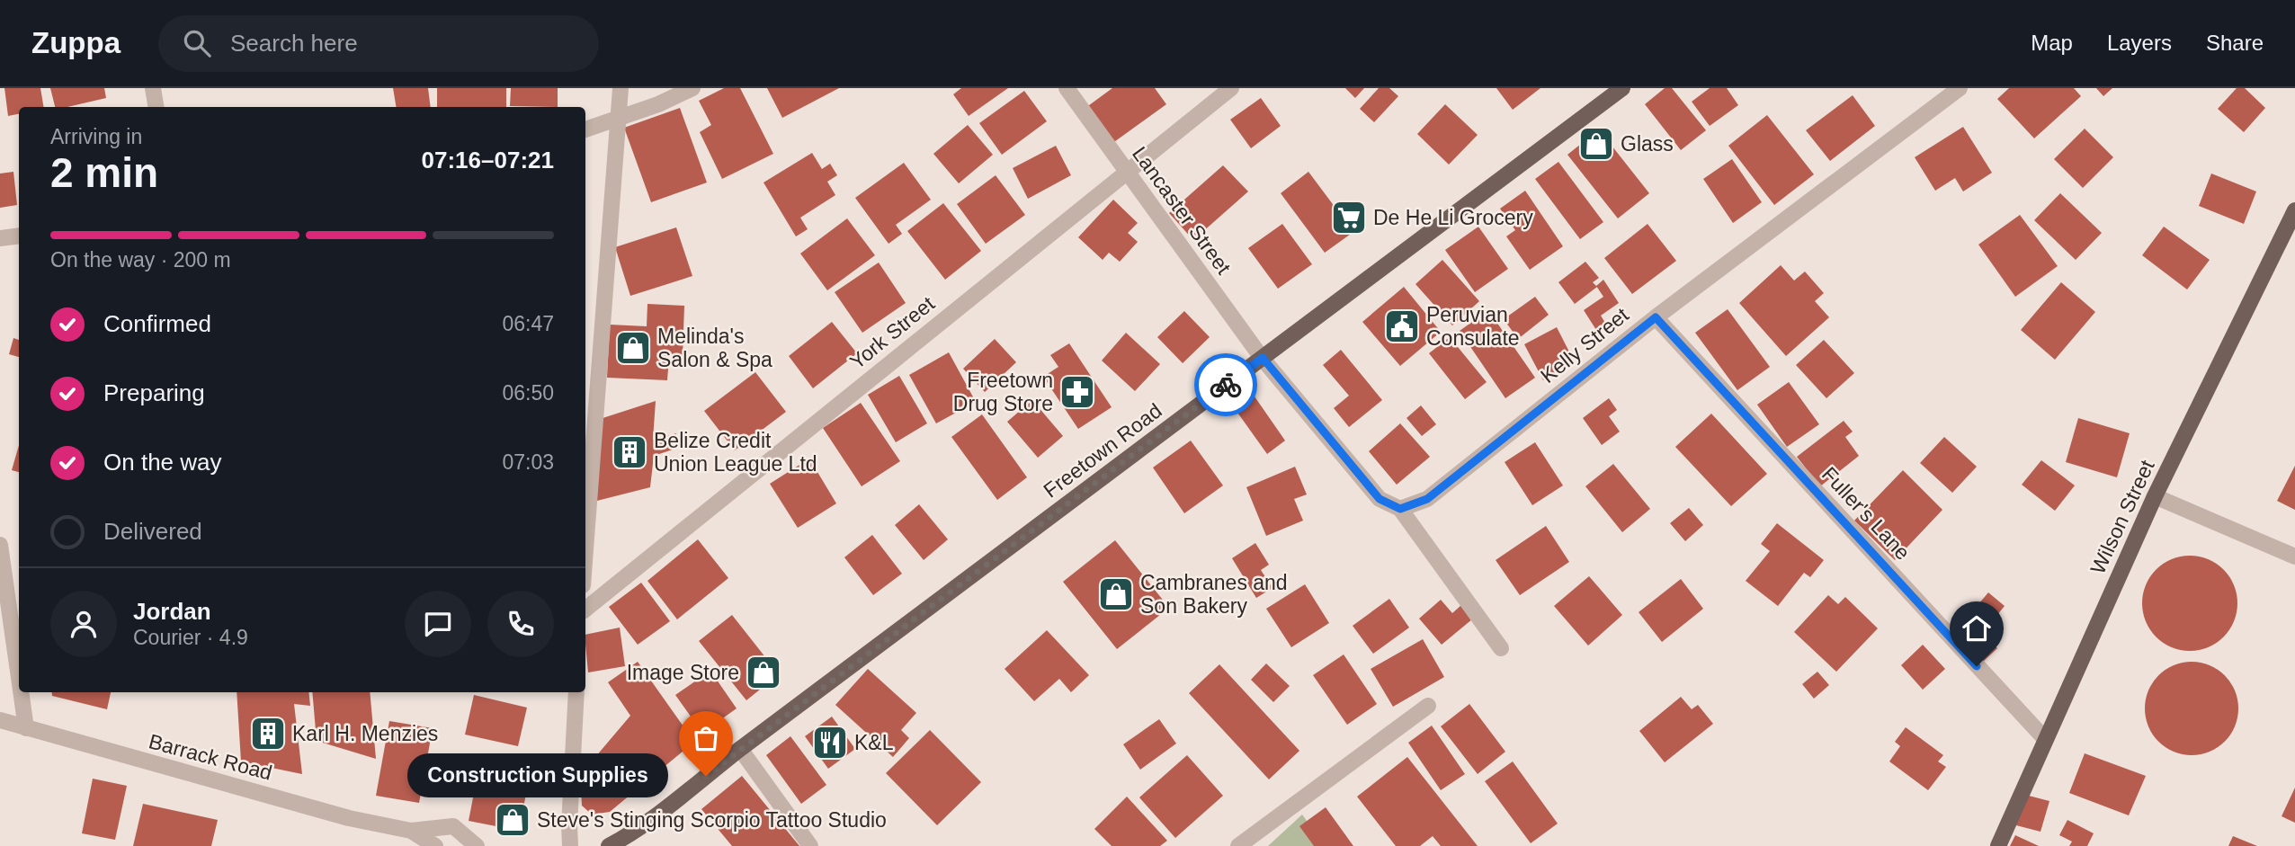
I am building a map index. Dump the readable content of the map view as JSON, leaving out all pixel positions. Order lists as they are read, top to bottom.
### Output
{
  "streets": {
    "main road": ["Freetown Road", "Wilson Street"],
    "street": [
      "Lancaster Street",
      "York Street",
      "Kelly Street",
      "Fuller's Lane",
      "Barrack Road"
    ]
  },
  "crossings": [
    ["Lancaster Street", "York Street"],
    ["Lancaster Street", "Freetown Road"],
    ["Kelly Street", "Fuller's Lane"],
    ["Fuller's Lane", "Wilson Street"]
  ],
  "places": {
    "shop": [
      "Glass",
      "Melinda's Salon & Spa",
      "Cambranes and Son Bakery",
      "Image Store",
      "Steve's Stinging Scorpio Tattoo Studio"
    ],
    "supermarket": ["De He Li Grocery"],
    "public building": ["Peruvian Consulate"],
    "pharmacy": ["Freetown Drug Store"],
    "building": ["Belize Credit Union League Ltd", "Karl H. Menzies"],
    "restaurant": ["K&L"],
    "other": ["Construction Supplies"]
  },
  "page": {
    "header": "Zuppa",
    "search": "Search here",
    "nav": ["Map", "Layers", "Share"],
    "heading": ["2 min", "Arriving in", "07:16–07:21"],
    "panel": ["Jordan", "Courier · 4.9"],
    "bar": "On the way · 200 m",
    "list": [
      ["Confirmed", "06:47"],
      ["Preparing", "06:50"],
      ["On the way", "07:03"],
      "Delivered"
    ],
    "bubble": "Construction Supplies"
  }
}
